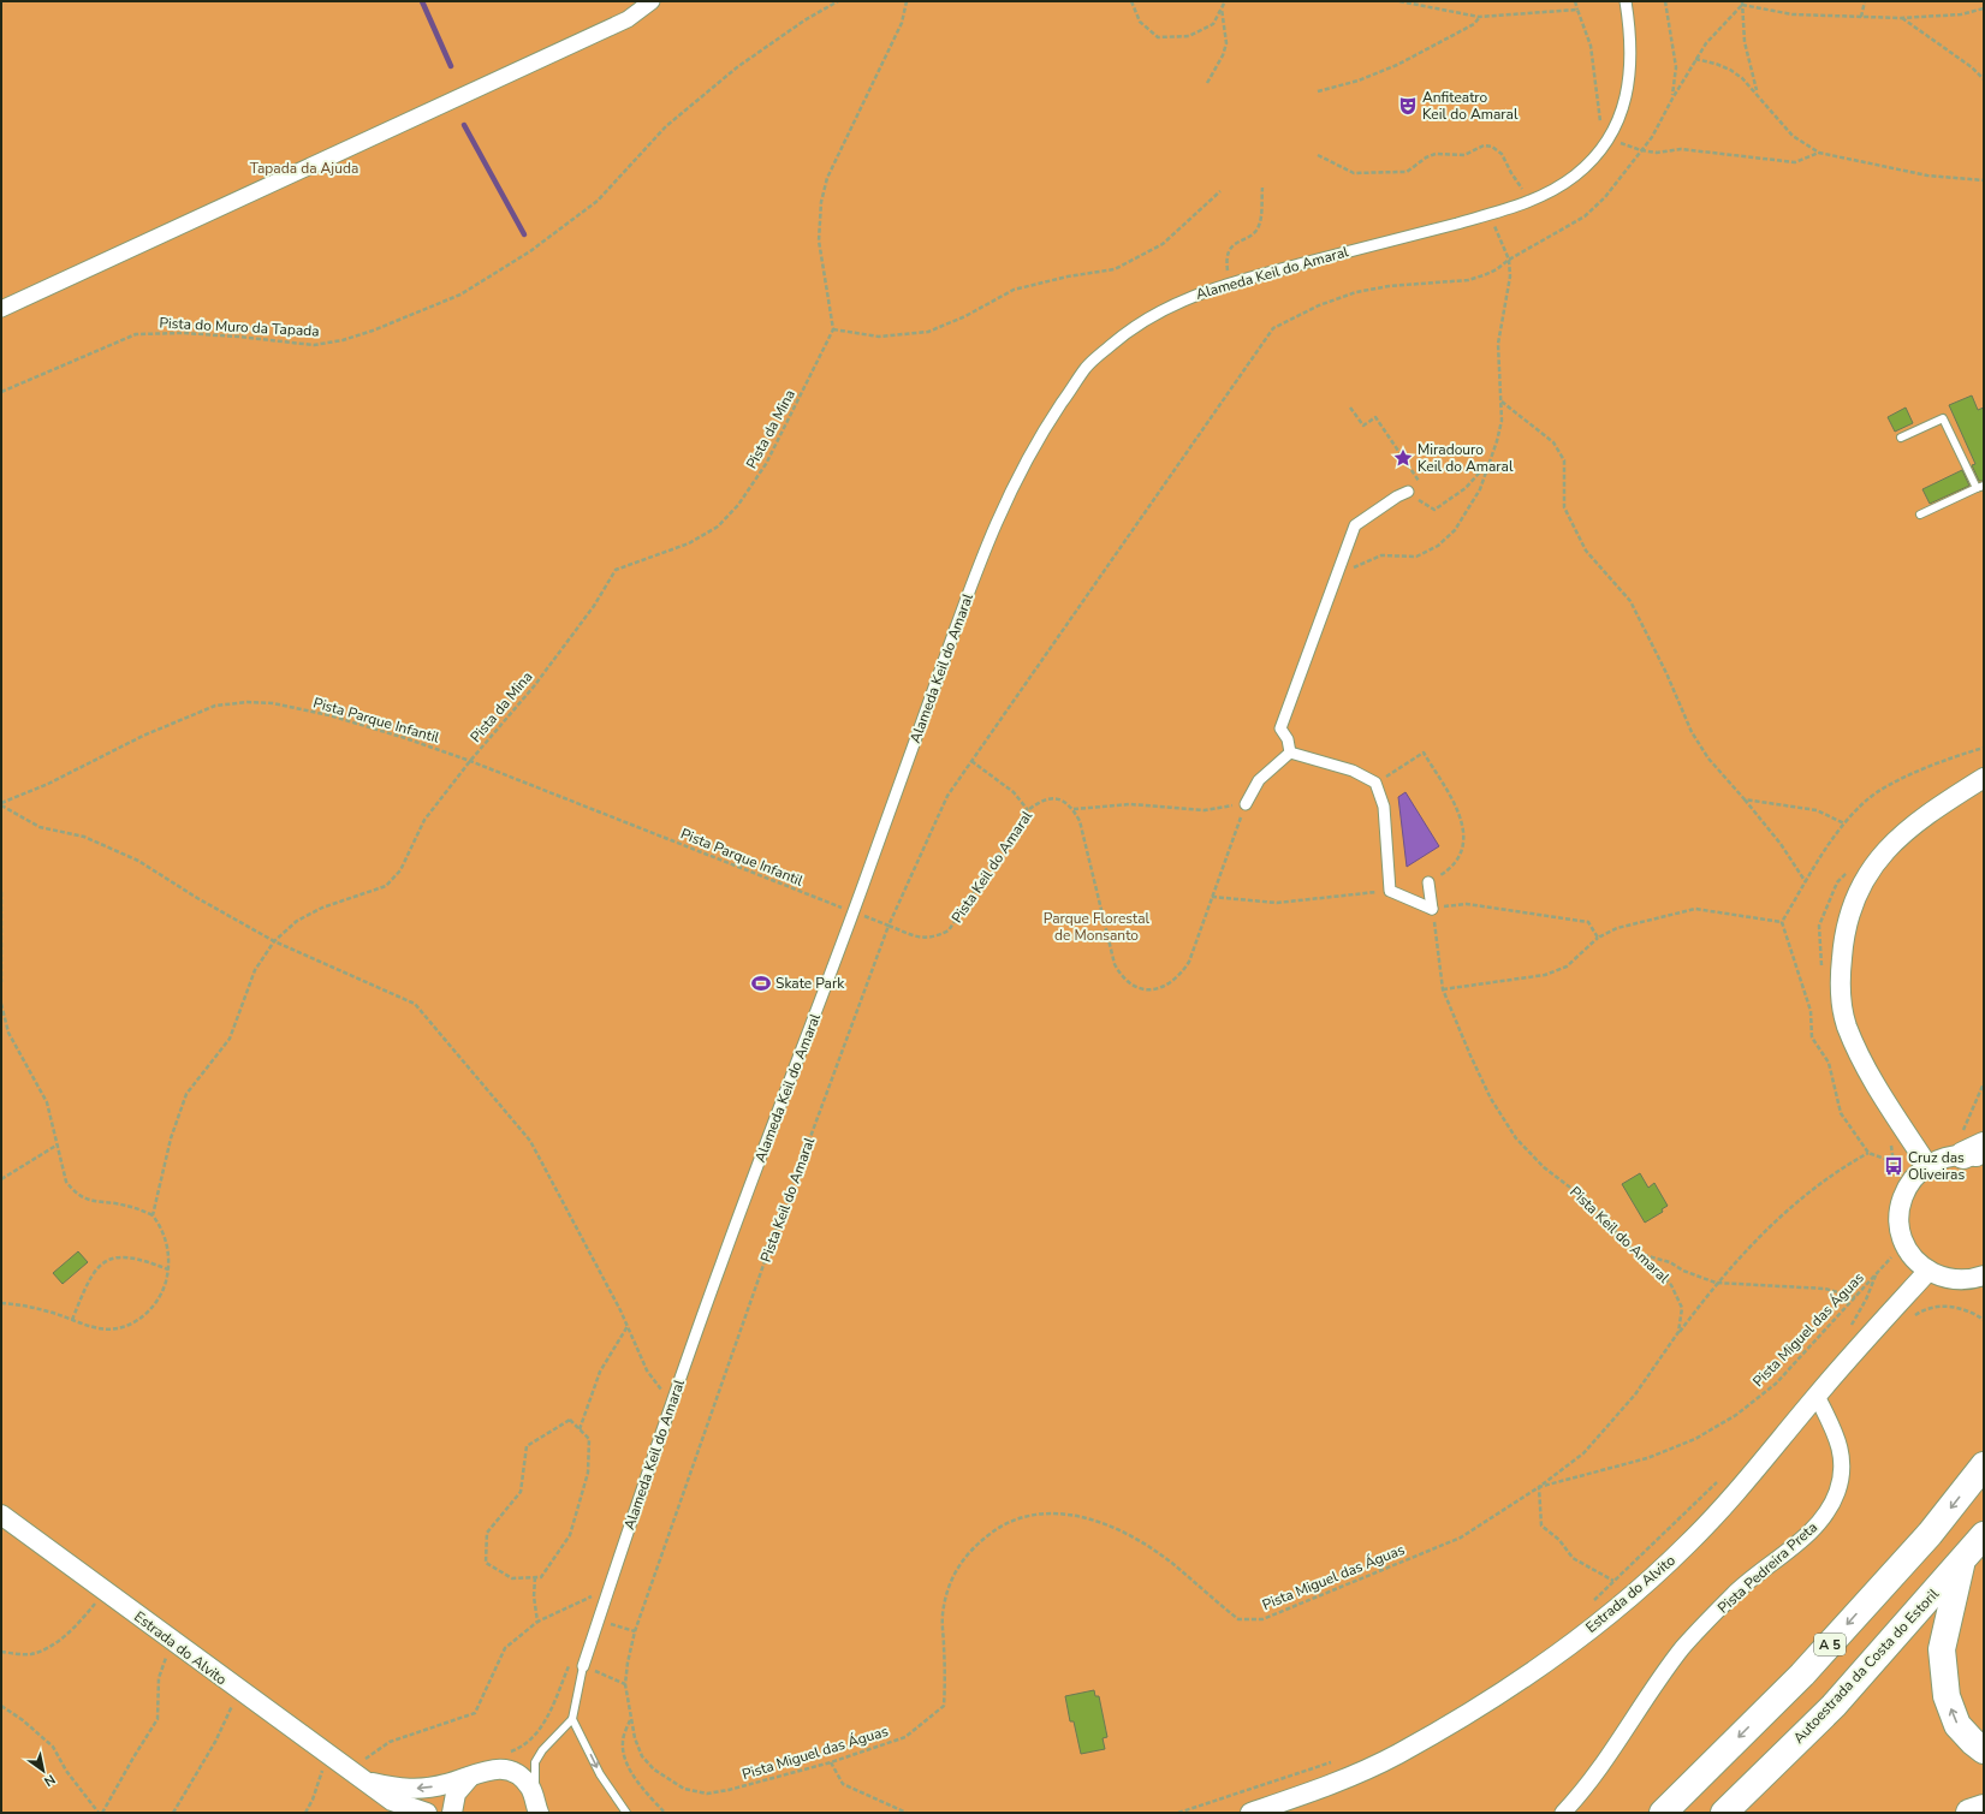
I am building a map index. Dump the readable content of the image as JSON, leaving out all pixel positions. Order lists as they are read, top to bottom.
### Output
{
  "streets": {
    "highway": ["A 5", "Autoestrada da Costa do Estoril"],
    "street": ["Alameda Keil do Amaral", "Pista Pedreira Preta", "Estrada do Alvito"],
    "path": [
      "Pista do Muro da Tapada",
      "Pista da Mina",
      "Pista Parque Infantil",
      "Pista Keil do Amaral",
      "Pista Miguel das Águas"
    ]
  },
  "crossings": [
    ["Alameda Keil do Amaral", "Pista Parque Infantil"],
    ["Pista da Mina", "Pista Parque Infantil"],
    ["Pista Parque Infantil", "Pista Keil do Amaral"],
    ["Pista Keil do Amaral", "Pista Miguel das Águas"],
    ["Pista Pedreira Preta", "Estrada do Alvito"]
  ],
  "parks": ["Tapada da Ajuda", "Parque Florestal de Monsanto"],
  "places": {
    "theatre": ["Anfiteatro Keil do Amaral"],
    "place": ["Miradouro Keil do Amaral"],
    "sports": ["Skate Park"],
    "bus stop": ["Cruz das Oliveiras"]
  },
  "north": "bottom right"
}
